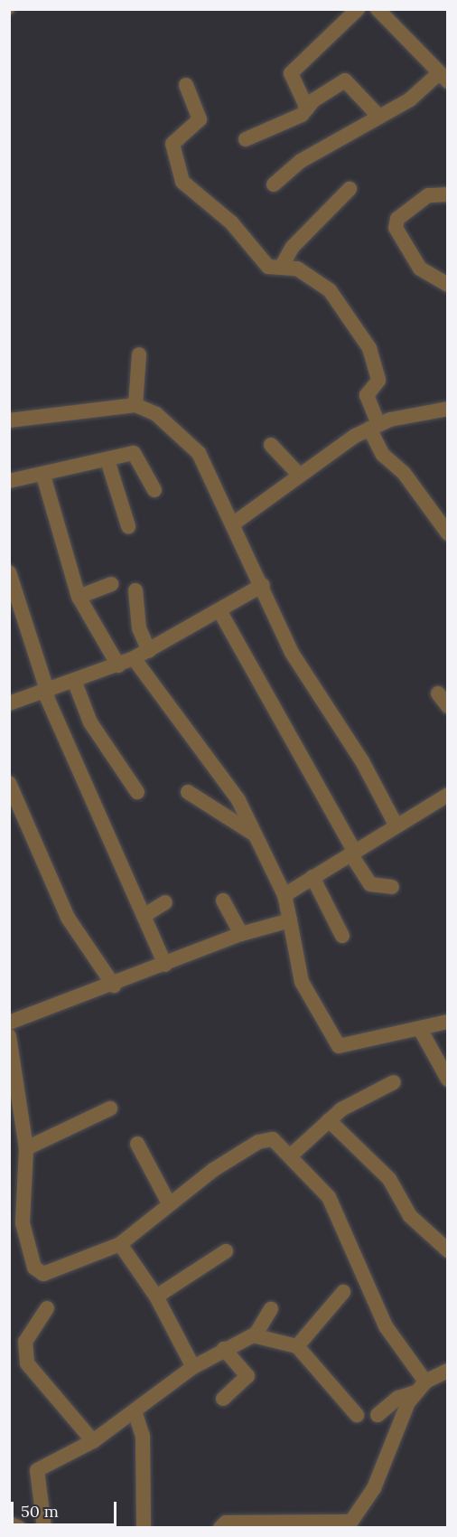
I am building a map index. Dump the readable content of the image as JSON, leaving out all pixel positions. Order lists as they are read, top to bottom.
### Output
{
  "scale_bar": "50 m"
}
